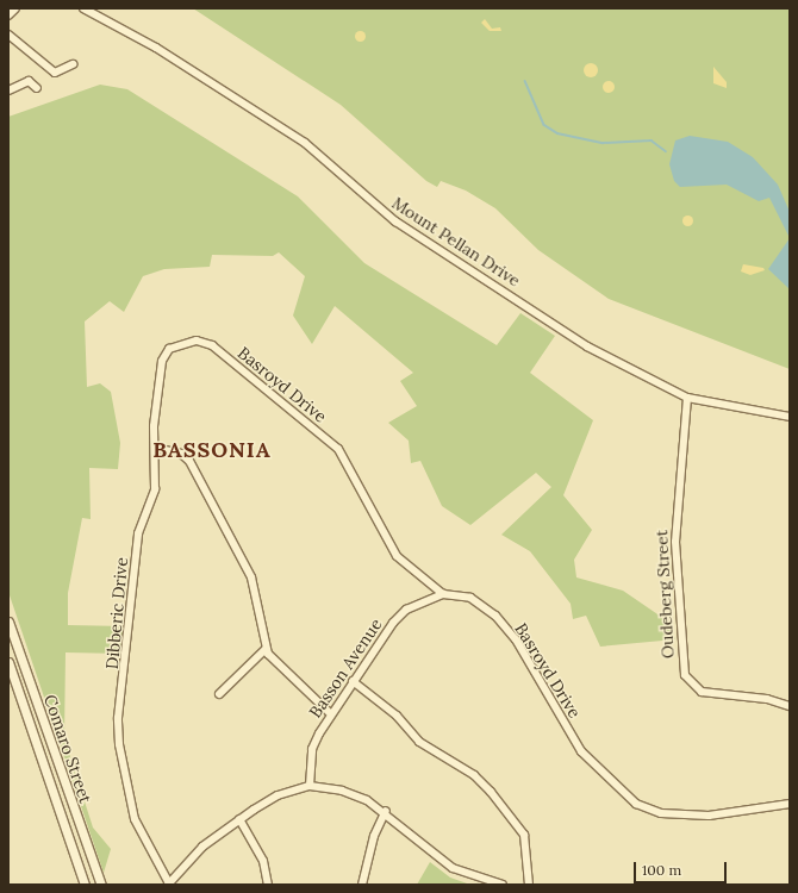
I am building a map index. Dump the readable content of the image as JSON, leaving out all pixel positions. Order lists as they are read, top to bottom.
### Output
{
  "streets": {
    "street": [
      "Mount Pellan Drive",
      "Basroyd Drive",
      "Oudeberg Street",
      "Dibberic Drive",
      "Basson Avenue",
      "Comaro Street"
    ]
  },
  "crossings": [
    ["Mount Pellan Drive", "Oudeberg Street"],
    ["Basroyd Drive", "Dibberic Drive"],
    ["Basroyd Drive", "Basson Avenue"]
  ],
  "districts": ["BASSONIA"],
  "scale_bar": "100 m"
}
